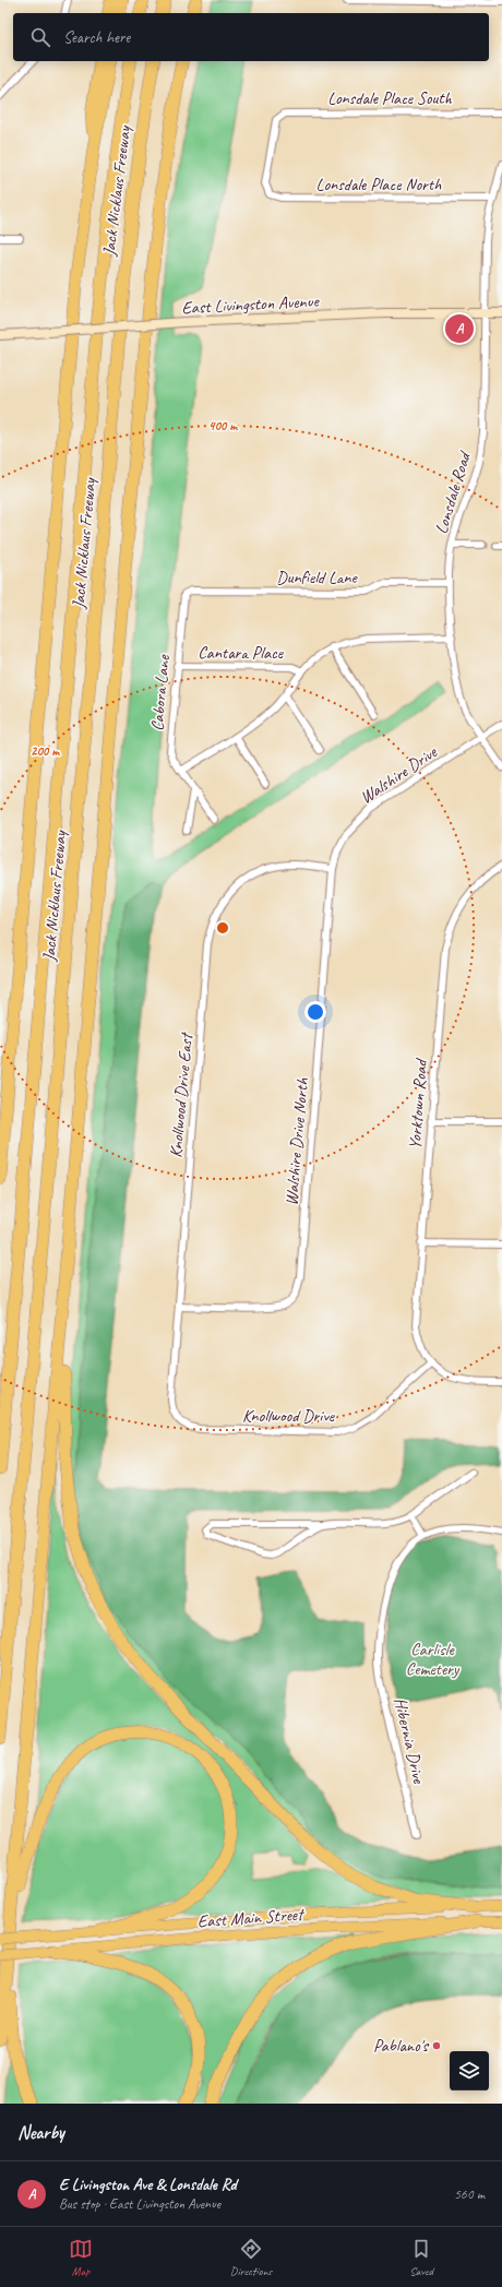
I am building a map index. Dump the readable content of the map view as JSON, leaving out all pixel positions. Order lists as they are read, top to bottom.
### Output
{
  "streets": {
    "highway": ["Jack Nicklaus Freeway"],
    "main road": ["East Livingston Avenue", "East Main Street"],
    "street": [
      "Lonsdale Place South",
      "Lonsdale Place North",
      "Lonsdale Road",
      "Dunfield Lane",
      "Cantara Place",
      "Cabora Lane",
      "Walshire Drive",
      "Knollwood Drive East",
      "Yorktown Road",
      "Walshire Drive North",
      "Knollwood Drive",
      "Hibernia Drive"
    ]
  },
  "crossings": [
    ["Lonsdale Place South", "Lonsdale Place North"],
    ["Lonsdale Place North", "Lonsdale Road"],
    ["East Livingston Avenue", "Lonsdale Road"],
    ["Lonsdale Road", "Dunfield Lane"],
    ["Lonsdale Road", "Walshire Drive"],
    ["Dunfield Lane", "Cabora Lane"],
    ["Cantara Place", "Cabora Lane"],
    ["Walshire Drive", "Knollwood Drive East"],
    ["Walshire Drive", "Walshire Drive North"],
    ["Knollwood Drive East", "Walshire Drive North"],
    ["Knollwood Drive East", "Knollwood Drive"],
    ["Yorktown Road", "Knollwood Drive"]
  ],
  "parks": ["Carlisle Cemetery"],
  "places": ["Pablano's"],
  "page": {
    "search": "Search here",
    "pins": "A",
    "heading": "Nearby",
    "list": [
      {
        "mark": "A",
        "name": "E Livingston Ave & Lonsdale Rd",
        "note": "Bus stop · East Livingston Avenue",
        "value": "560 m"
      }
    ],
    "nav": ["Map", "Directions", "Saved"]
  },
  "rings": ["400 m", "200 m"]
}
